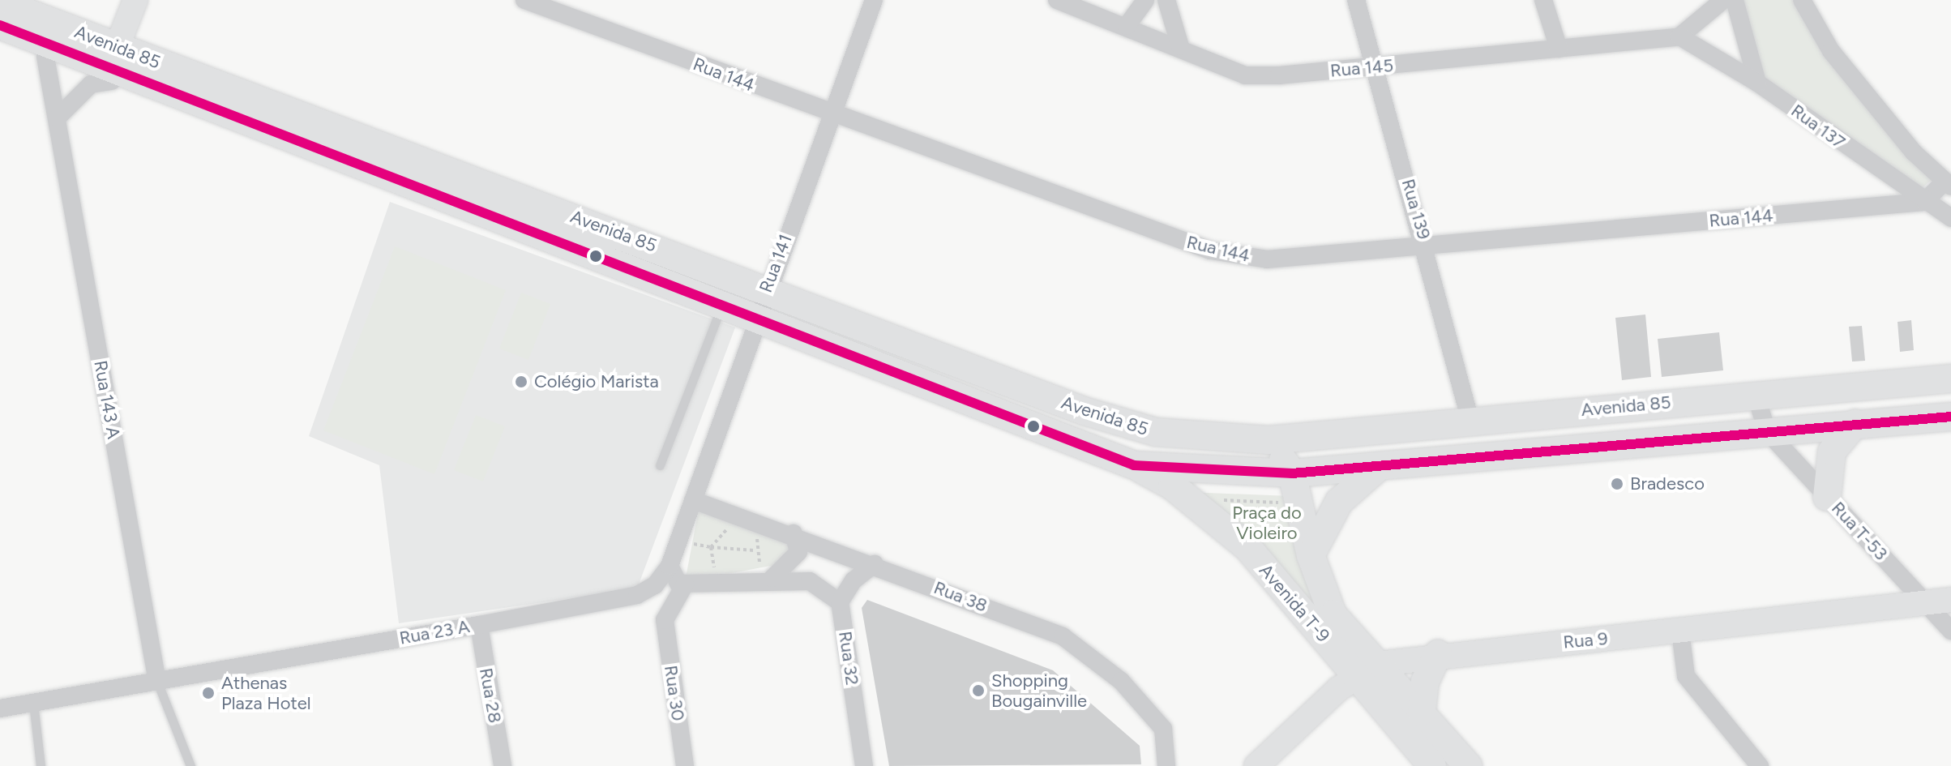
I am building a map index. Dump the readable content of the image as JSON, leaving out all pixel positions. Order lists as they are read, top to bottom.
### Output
{
  "streets": {
    "main road": ["Avenida 85", "Avenida T-9"],
    "street": [
      "Rua 145",
      "Rua 144",
      "Rua 137",
      "Rua 139",
      "Rua 141",
      "Rua 143 A",
      "Rua T-53",
      "Rua 38",
      "Rua 23 A",
      "Rua 9",
      "Rua 32",
      "Rua 30",
      "Rua 28"
    ]
  },
  "crossings": [
    ["Avenida 85", "Rua 139"],
    ["Avenida 85", "Rua 141"],
    ["Avenida 85", "Rua 143 A"],
    ["Avenida 85", "Rua T-53"],
    ["Avenida 85", "Avenida T-9"],
    ["Rua 145", "Rua 139"],
    ["Rua 144", "Rua 137"],
    ["Rua 144", "Rua 139"],
    ["Rua 144", "Rua 141"],
    ["Rua 141", "Rua 38"],
    ["Rua 141", "Rua 23 A"],
    ["Rua 143 A", "Rua 23 A"],
    ["Rua T-53", "Rua 9"],
    ["Avenida T-9", "Rua 9"],
    ["Rua 23 A", "Rua 28"]
  ],
  "parks": ["Praça do Violeiro"],
  "places": [
    "Colégio Marista",
    "Bradesco",
    "Shopping Bougainville",
    "Athenas Plaza Hotel"
  ]
}
